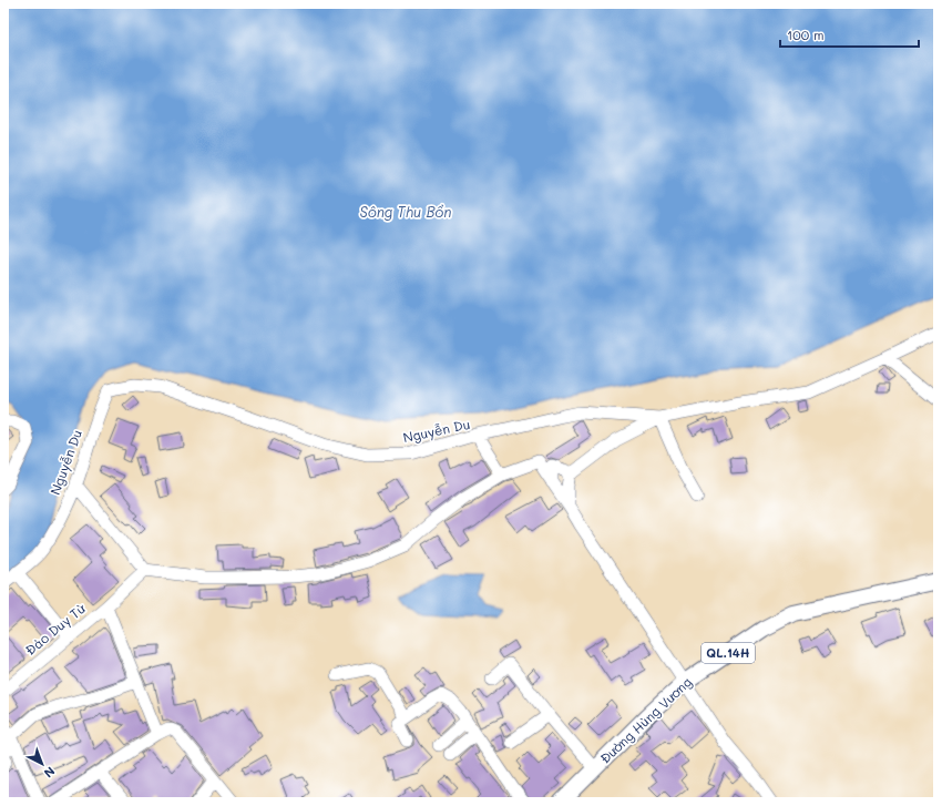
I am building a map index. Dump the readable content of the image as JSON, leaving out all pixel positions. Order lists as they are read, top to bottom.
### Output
{
  "streets": {
    "main road": ["QL.14H", "Đường Hùng Vương"],
    "street": ["Nguyễn Du", "Đào Duy Từ"]
  },
  "water": ["Sông Thu Bồn"],
  "scale_bar": "100 m",
  "north": "bottom right"
}
